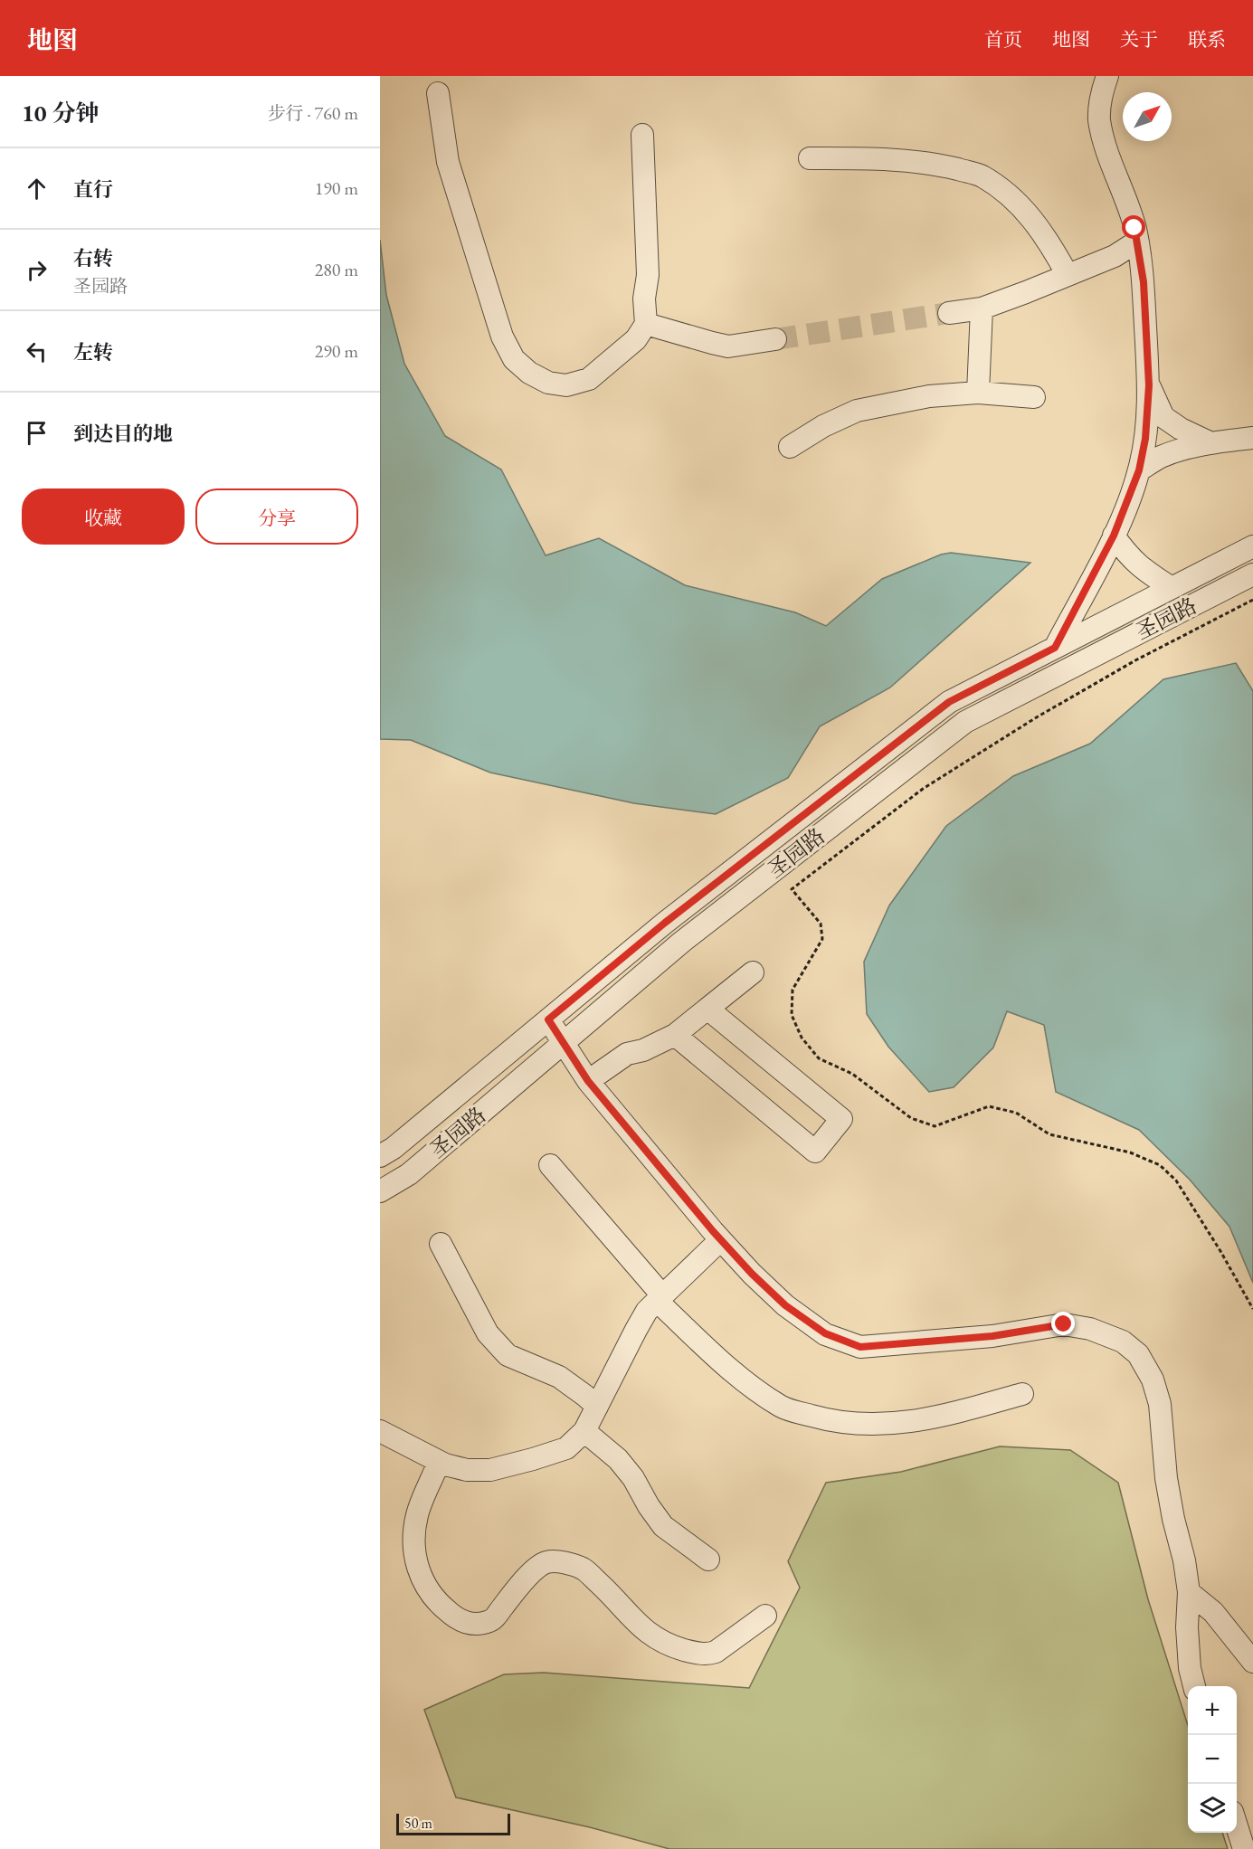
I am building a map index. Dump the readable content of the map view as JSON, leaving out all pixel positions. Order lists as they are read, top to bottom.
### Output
{
  "streets": {
    "street": ["圣园路"]
  },
  "scale_bar": "50 m",
  "north": "top right",
  "page": {
    "header": "地图",
    "nav": [
      "首页",
      "地图",
      "关于",
      "联系"
    ],
    "heading": ["10 分钟", "步行 · 760 m"],
    "list": [
      ["直行", "190 m"],
      ["右转", "圣园路", "280 m"],
      ["左转", "290 m"],
      "到达目的地"
    ],
    "buttons": ["收藏", "分享"],
    "map_buttons": ["+", "−"],
    "scale": "50 m"
  }
}
